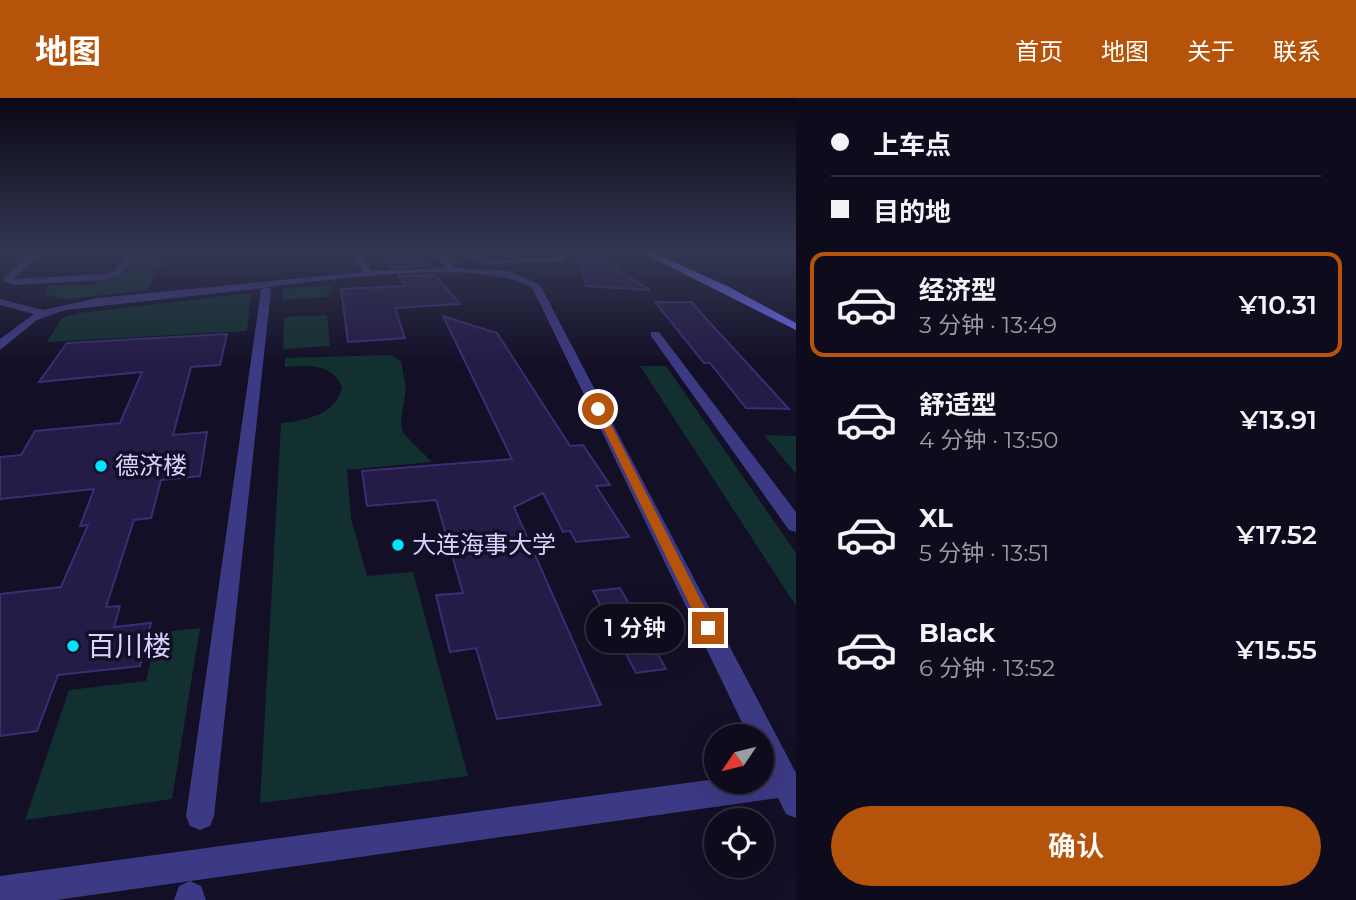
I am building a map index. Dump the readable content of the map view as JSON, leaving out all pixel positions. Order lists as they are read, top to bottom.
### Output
{
  "places": ["德济楼", "大连海事大学", "百川楼"],
  "north": "bottom left",
  "page": {
    "header": "地图",
    "nav": [
      "首页",
      "地图",
      "关于",
      "联系"
    ],
    "banner": ["上车点", "目的地"],
    "list": [
      {
        "name": "经济型",
        "note": "3 分钟 · 13:49",
        "value": "¥10.31"
      },
      {
        "name": "舒适型",
        "note": "4 分钟 · 13:50",
        "value": "¥13.91"
      },
      {
        "name": "XL",
        "note": "5 分钟 · 13:51",
        "value": "¥17.52"
      },
      {
        "name": "Black",
        "note": "6 分钟 · 13:52",
        "value": "¥15.55"
      }
    ],
    "bubble": "1 分钟",
    "buttons": "确认"
  }
}
